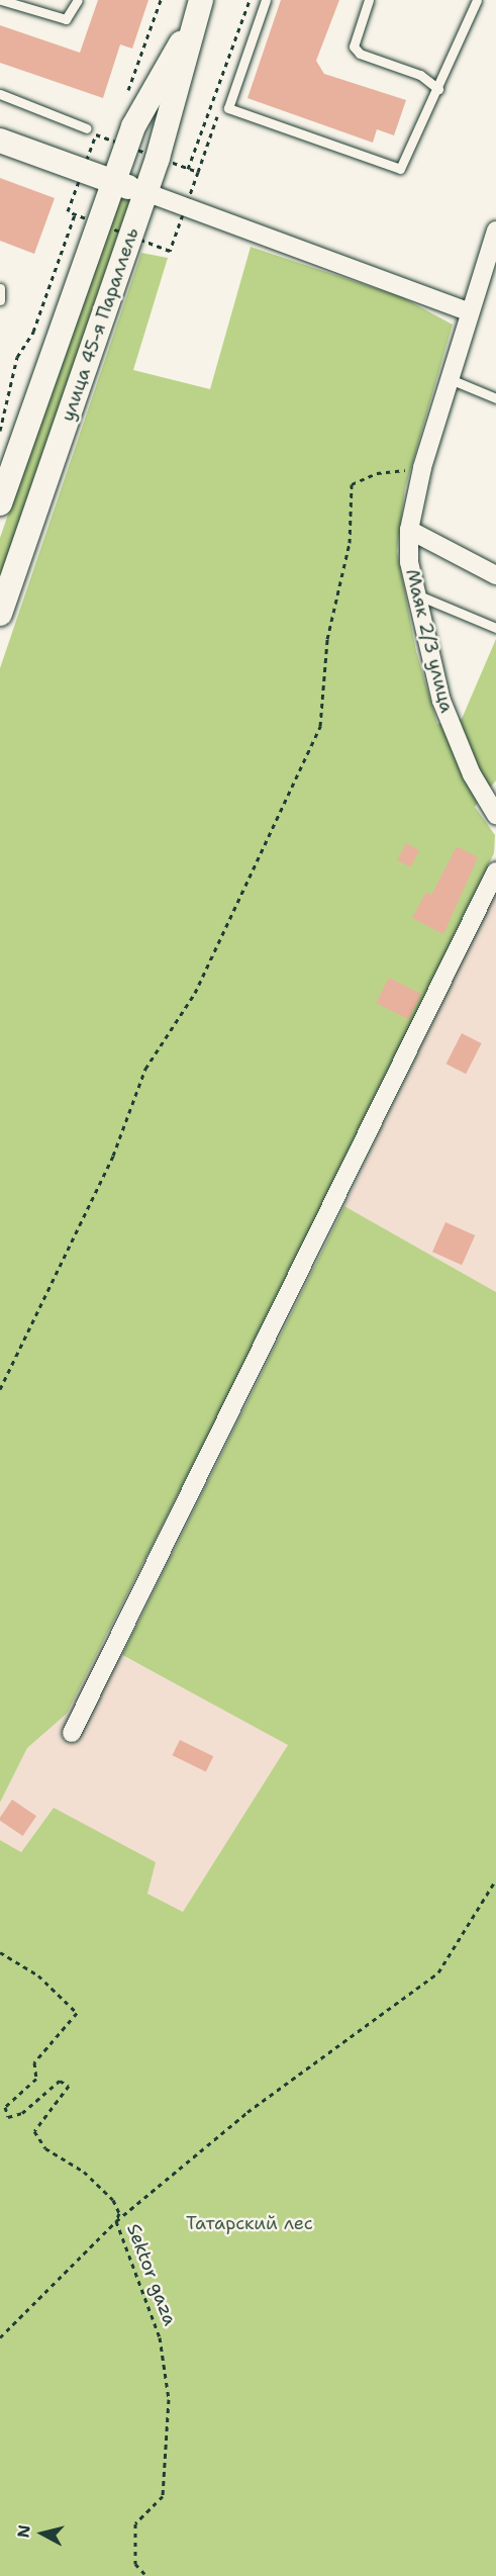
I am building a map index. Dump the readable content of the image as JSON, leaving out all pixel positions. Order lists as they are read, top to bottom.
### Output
{
  "streets": {
    "main road": ["улица 45-я Параллель"],
    "street": ["Маяк 2/3 улица"],
    "path": ["Sektor gaza"]
  },
  "parks": ["Татарский лес"],
  "north": "left"
}
